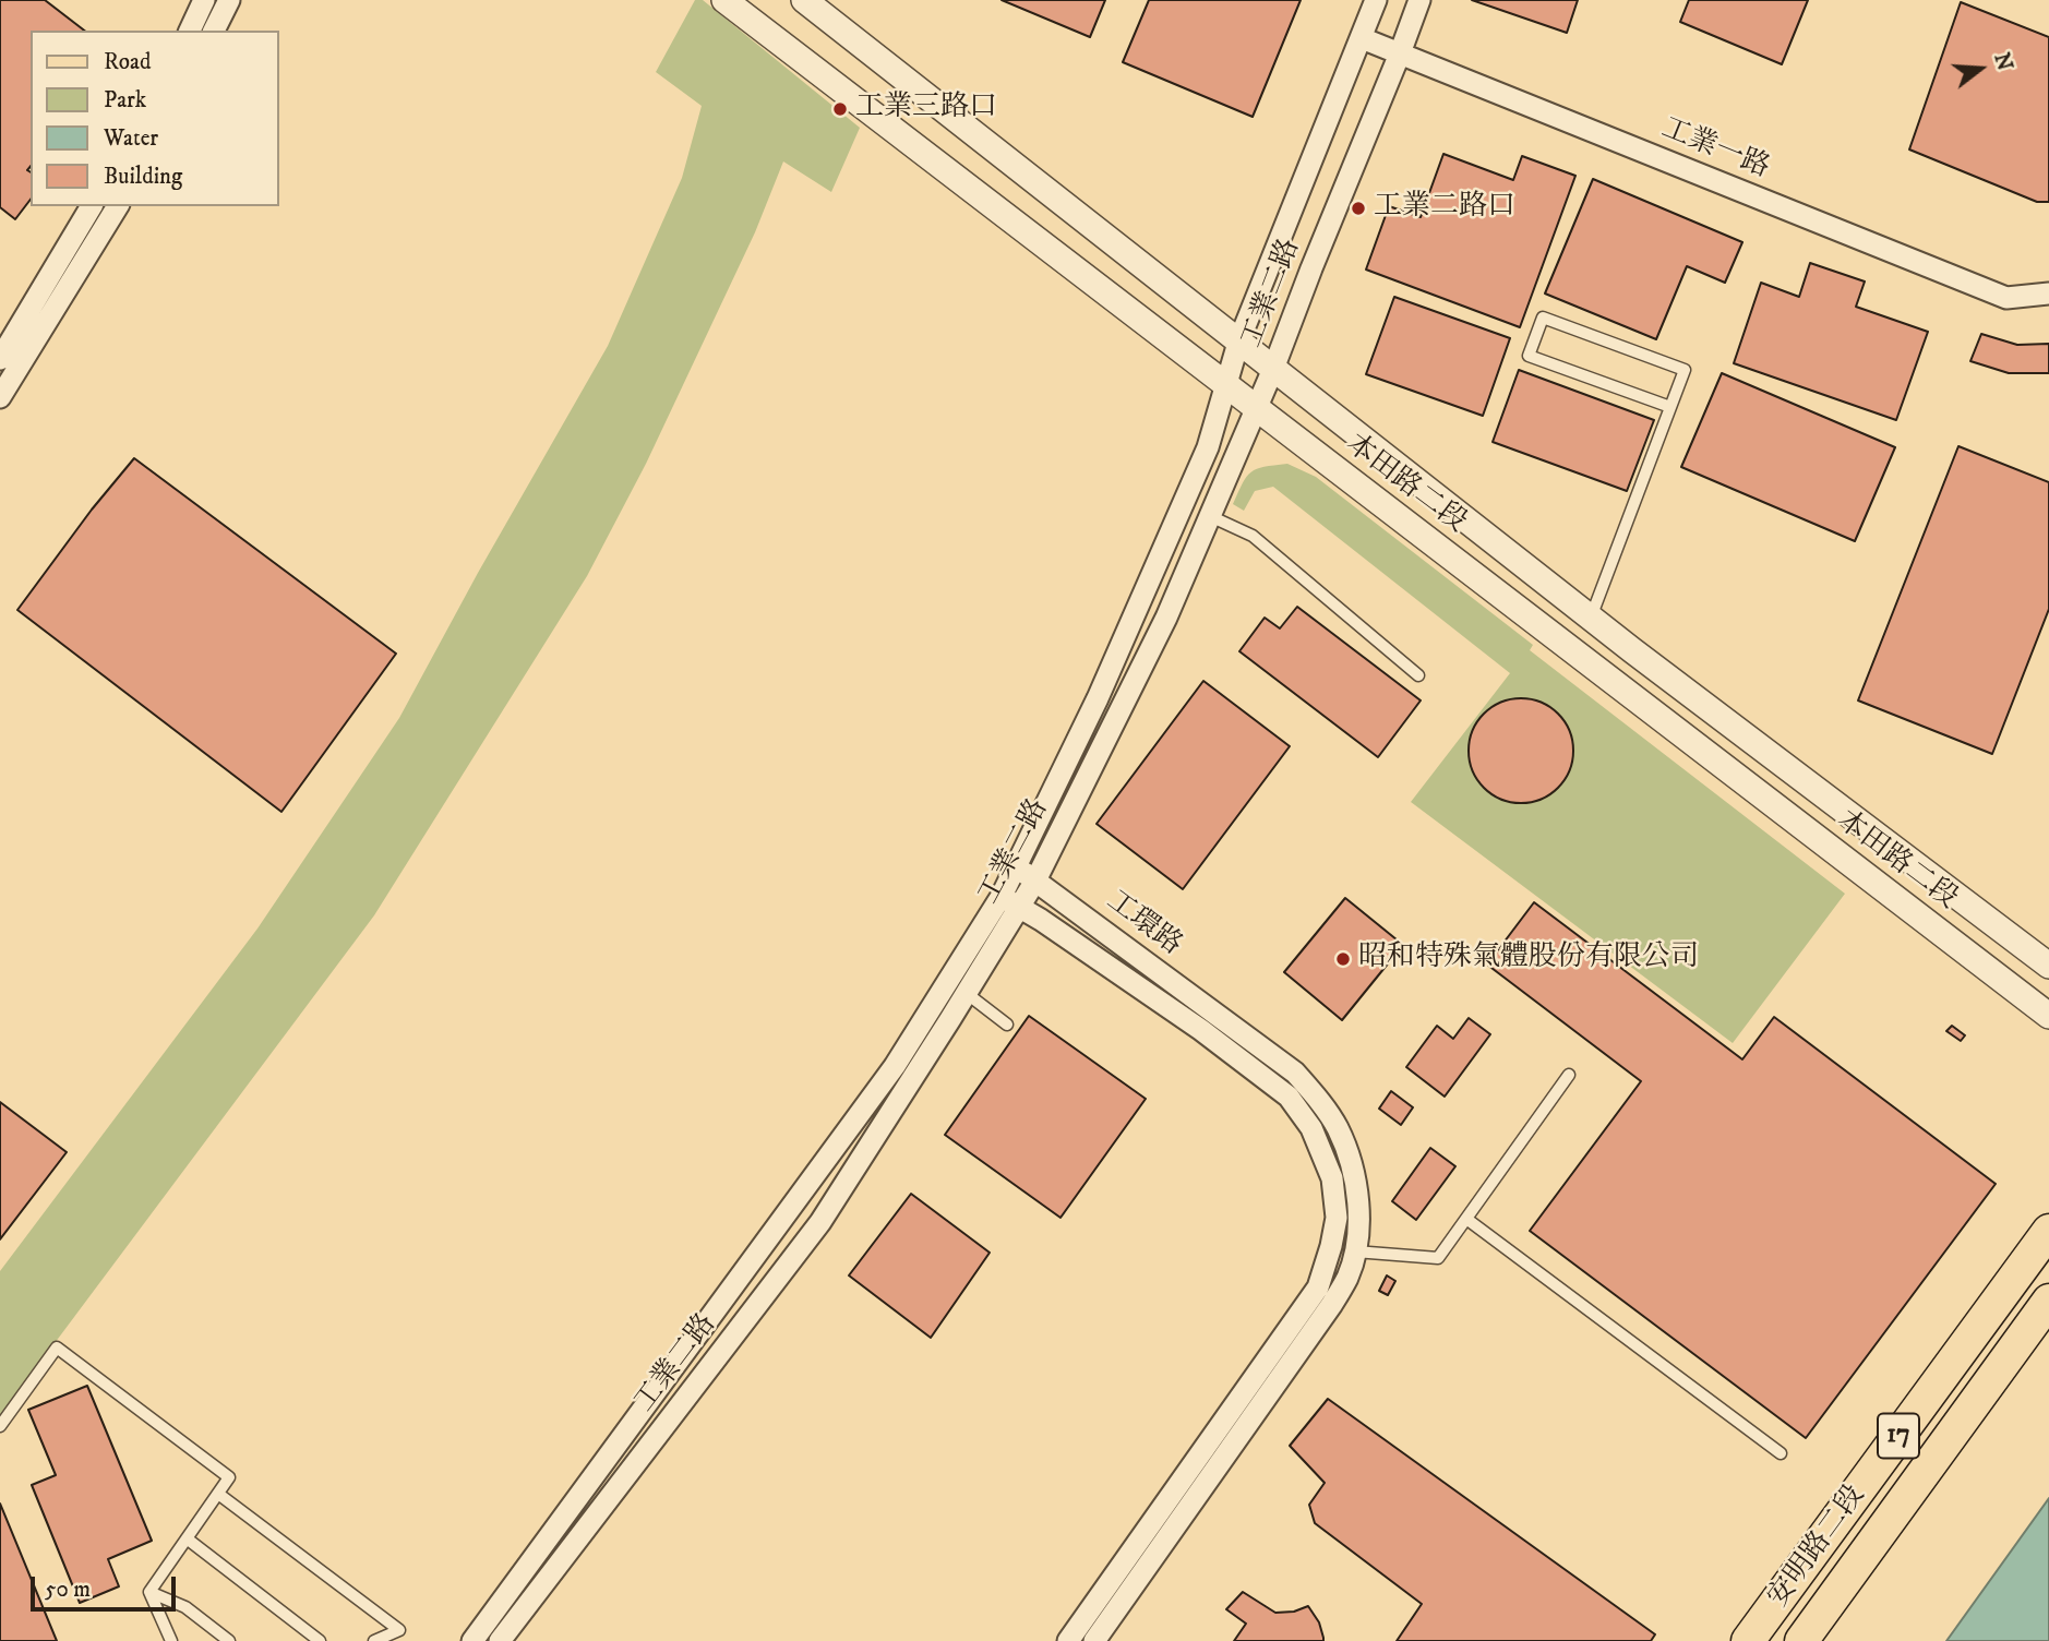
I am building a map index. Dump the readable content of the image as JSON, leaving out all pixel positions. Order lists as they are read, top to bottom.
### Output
{
  "streets": {
    "main road": ["17", "安明路二段"],
    "street": [
      "工業一路",
      "工業二路",
      "本田路二段",
      "工環路"
    ]
  },
  "crossings": [
    ["工業一路", "工業二路"],
    ["工業二路", "本田路二段"],
    ["工業二路", "工環路"]
  ],
  "places": ["工業三路口", "工業二路口", "昭和特殊氣體股份有限公司"],
  "legend": [
    "Road",
    "Park",
    "Water",
    "Building"
  ],
  "scale_bar": "50 m",
  "north": "right"
}
